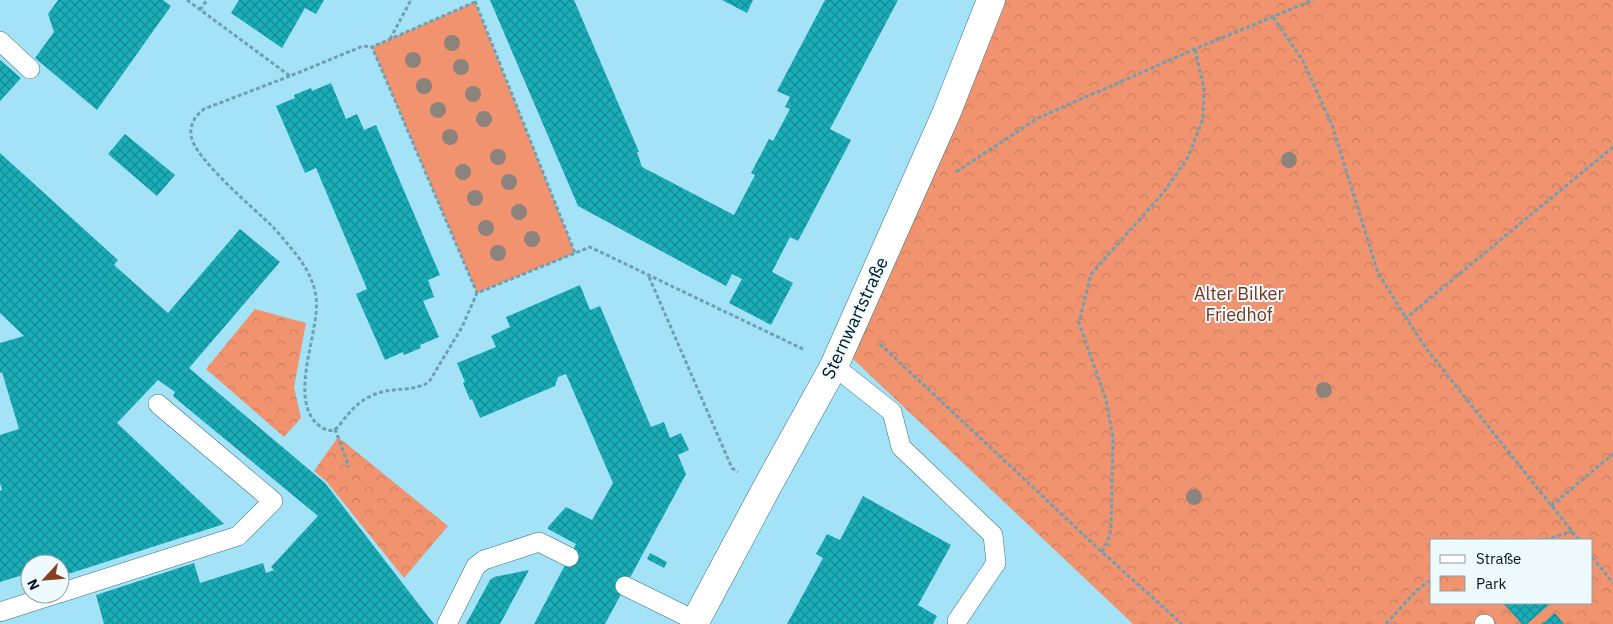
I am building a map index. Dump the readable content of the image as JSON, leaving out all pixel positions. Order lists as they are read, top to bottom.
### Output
{
  "streets": {
    "street": ["Sternwartstraße"]
  },
  "parks": ["Alter Bilker Friedhof"],
  "legend": ["Straße", "Park"],
  "north": "bottom left"
}
